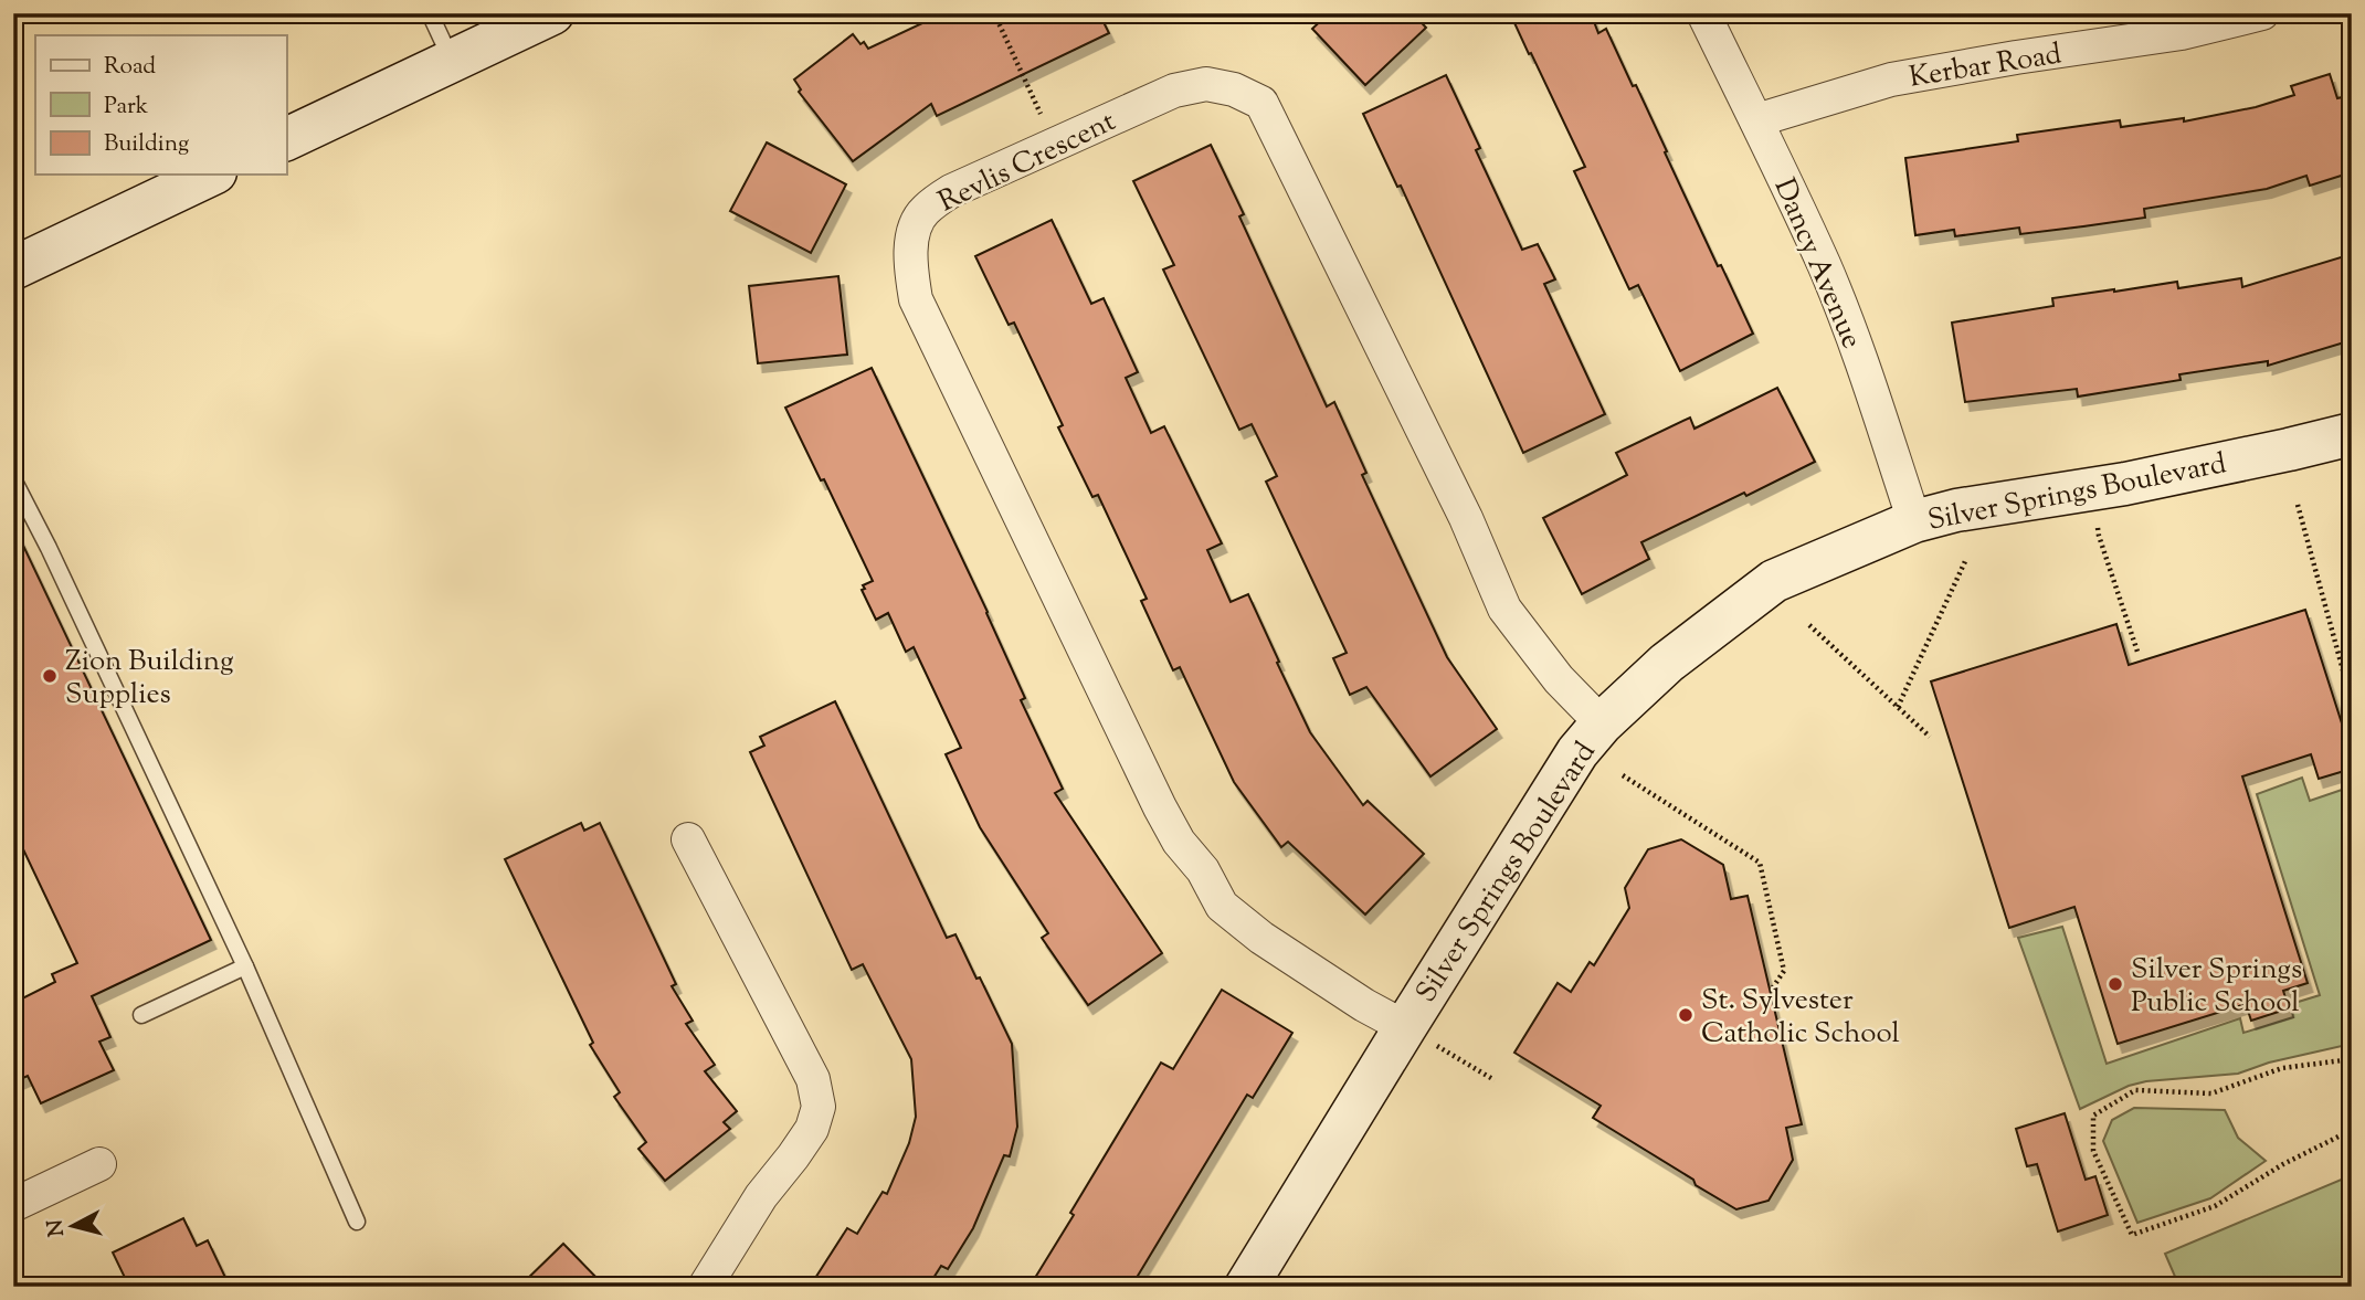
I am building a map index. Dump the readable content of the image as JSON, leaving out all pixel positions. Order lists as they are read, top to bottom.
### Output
{
  "streets": {
    "street": [
      "Kerbar Road",
      "Revlis Crescent",
      "Dancy Avenue",
      "Silver Springs Boulevard"
    ]
  },
  "crossings": [
    ["Kerbar Road", "Dancy Avenue"],
    ["Revlis Crescent", "Silver Springs Boulevard"],
    ["Dancy Avenue", "Silver Springs Boulevard"]
  ],
  "places": ["Zion Building Supplies", "Silver Springs Public School", "St. Sylvester Catholic School"],
  "legend": ["Road", "Park", "Building"],
  "north": "left"
}
